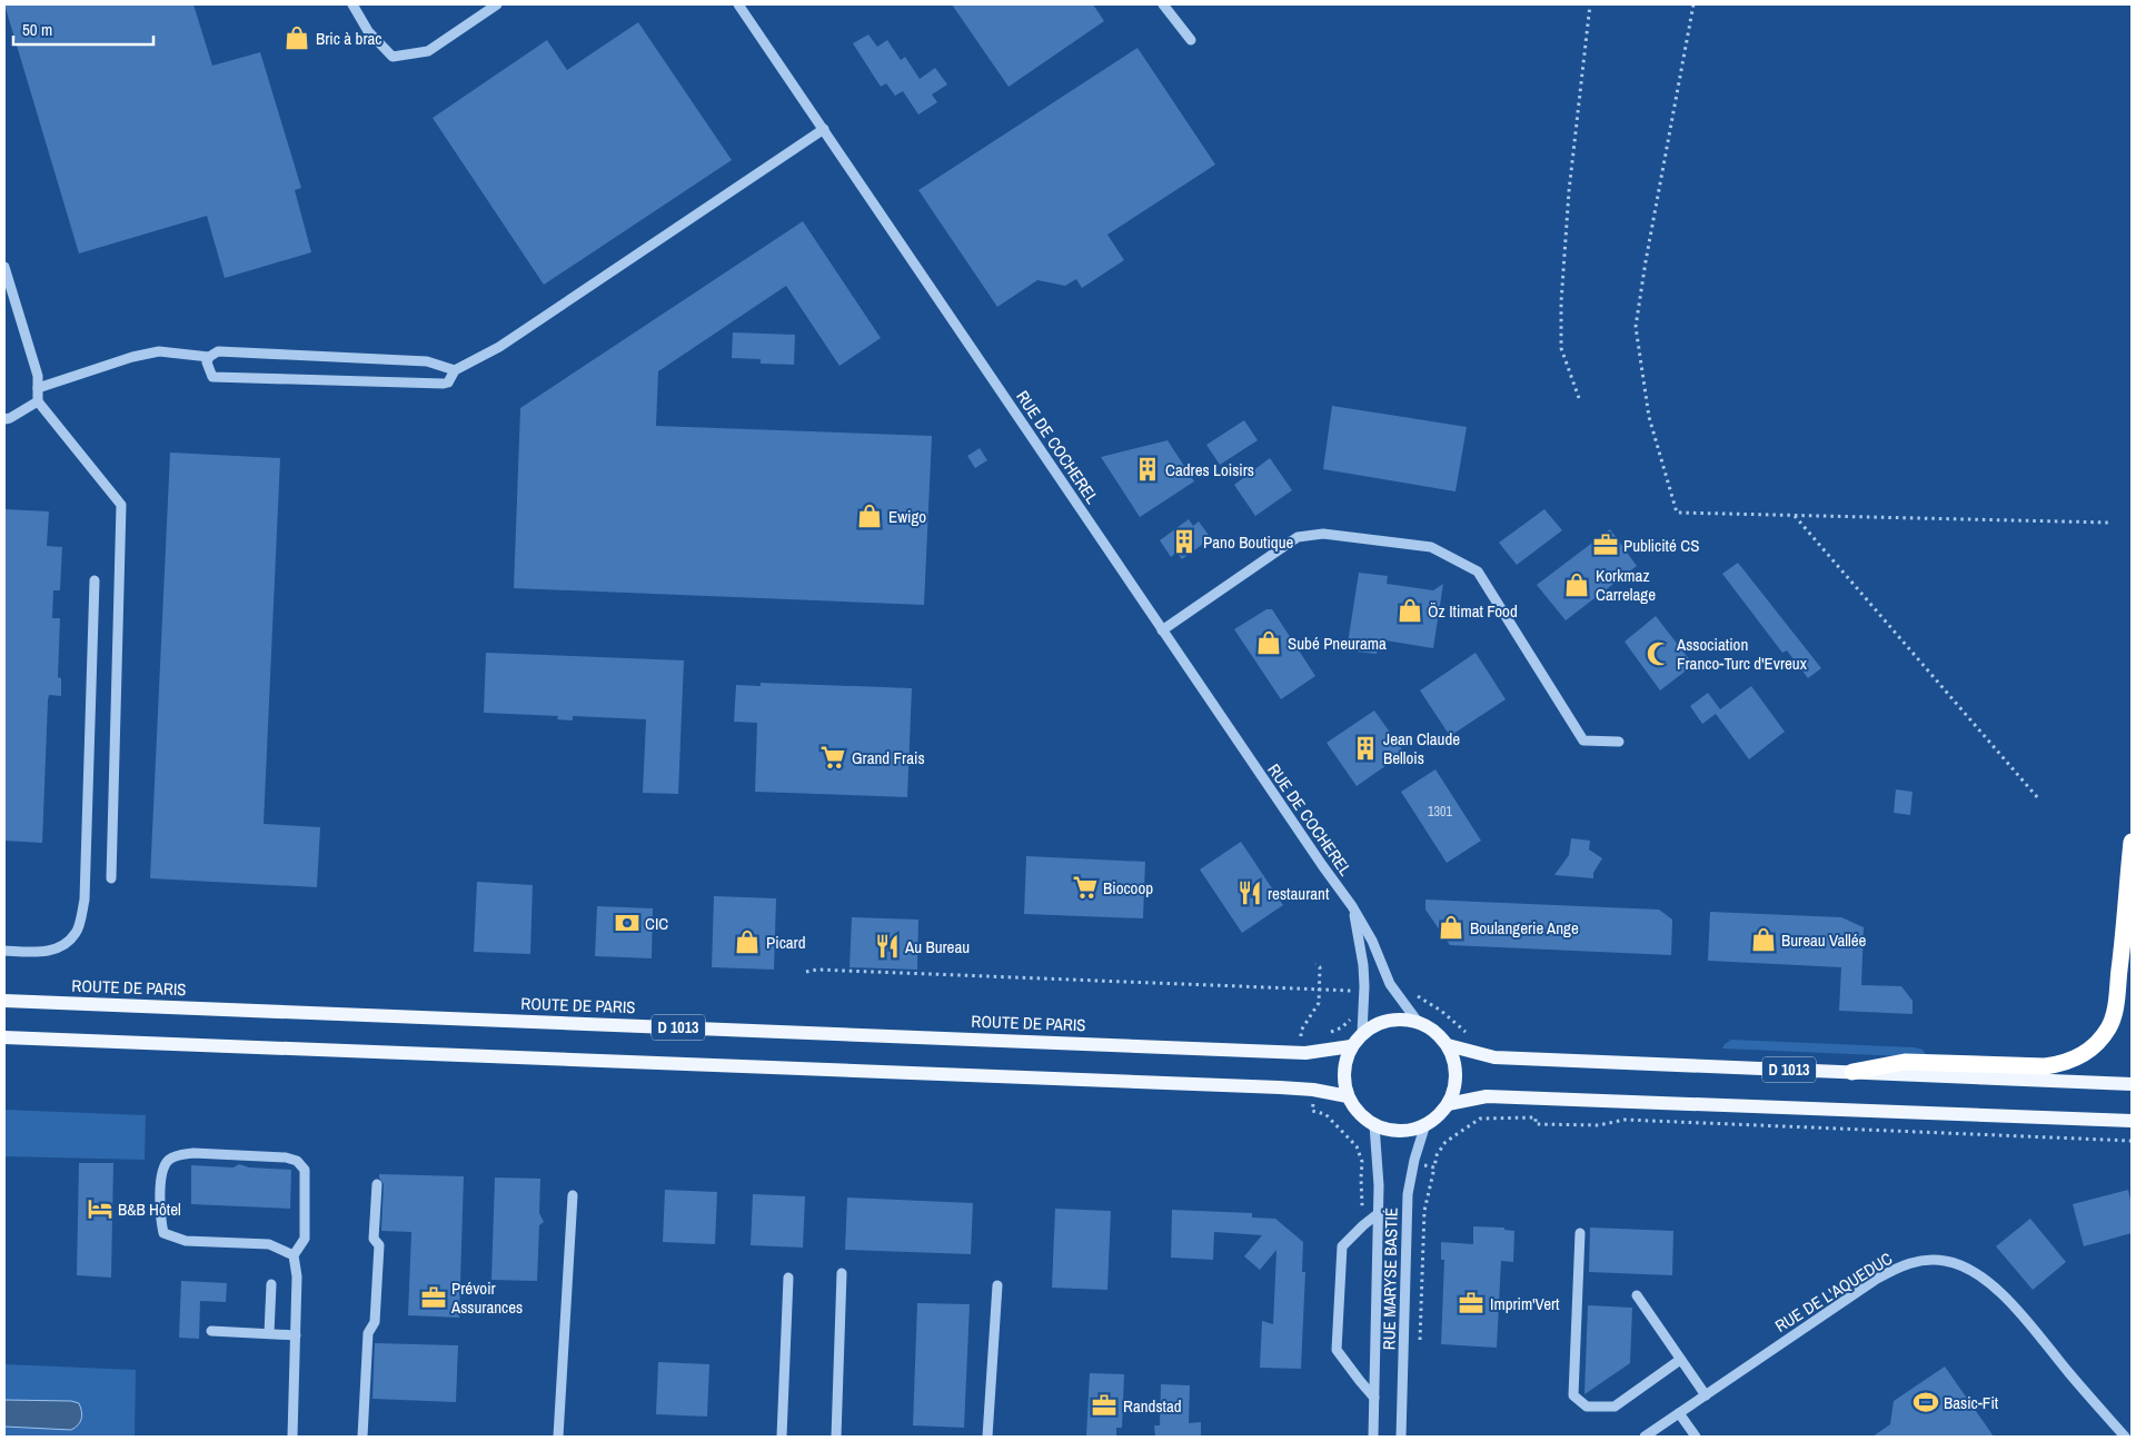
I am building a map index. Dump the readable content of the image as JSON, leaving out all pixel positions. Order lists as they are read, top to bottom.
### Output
{
  "streets": {
    "main road": ["ROUTE DE PARIS", "D 1013"],
    "street": ["RUE DE COCHEREL", "RUE MARYSE BASTIÉ", "RUE DE L'AQUEDUC"]
  },
  "crossings": [
    ["RUE DE COCHEREL", "ROUTE DE PARIS"],
    ["RUE DE COCHEREL", "D 1013"],
    ["RUE DE COCHEREL", "RUE MARYSE BASTIÉ"],
    ["ROUTE DE PARIS", "D 1013"],
    ["ROUTE DE PARIS", "RUE MARYSE BASTIÉ"],
    ["D 1013", "RUE MARYSE BASTIÉ"]
  ],
  "places": {
    "shop": [
      "Bric à brac",
      "Ewigo",
      "Korkmaz Carrelage",
      "Öz Itimat Food",
      "Subé Pneurama",
      "Boulangerie Ange",
      "Bureau Vallée",
      "Picard"
    ],
    "building": ["Cadres Loisirs", "Pano Boutique", "Jean Claude Bellois"],
    "office": [
      "Publicité CS",
      "Prévoir Assurances",
      "Imprim'Vert",
      "Randstad"
    ],
    "mosque": ["Association Franco-Turc d'Evreux"],
    "supermarket": ["Grand Frais", "Biocoop"],
    "restaurant": ["restaurant", "Au Bureau"],
    "bank": ["CIC"],
    "hotel": ["B&B Hôtel"],
    "sports": ["Basic-Fit"]
  },
  "house_numbers": ["1301"],
  "scale_bar": "50 m"
}
